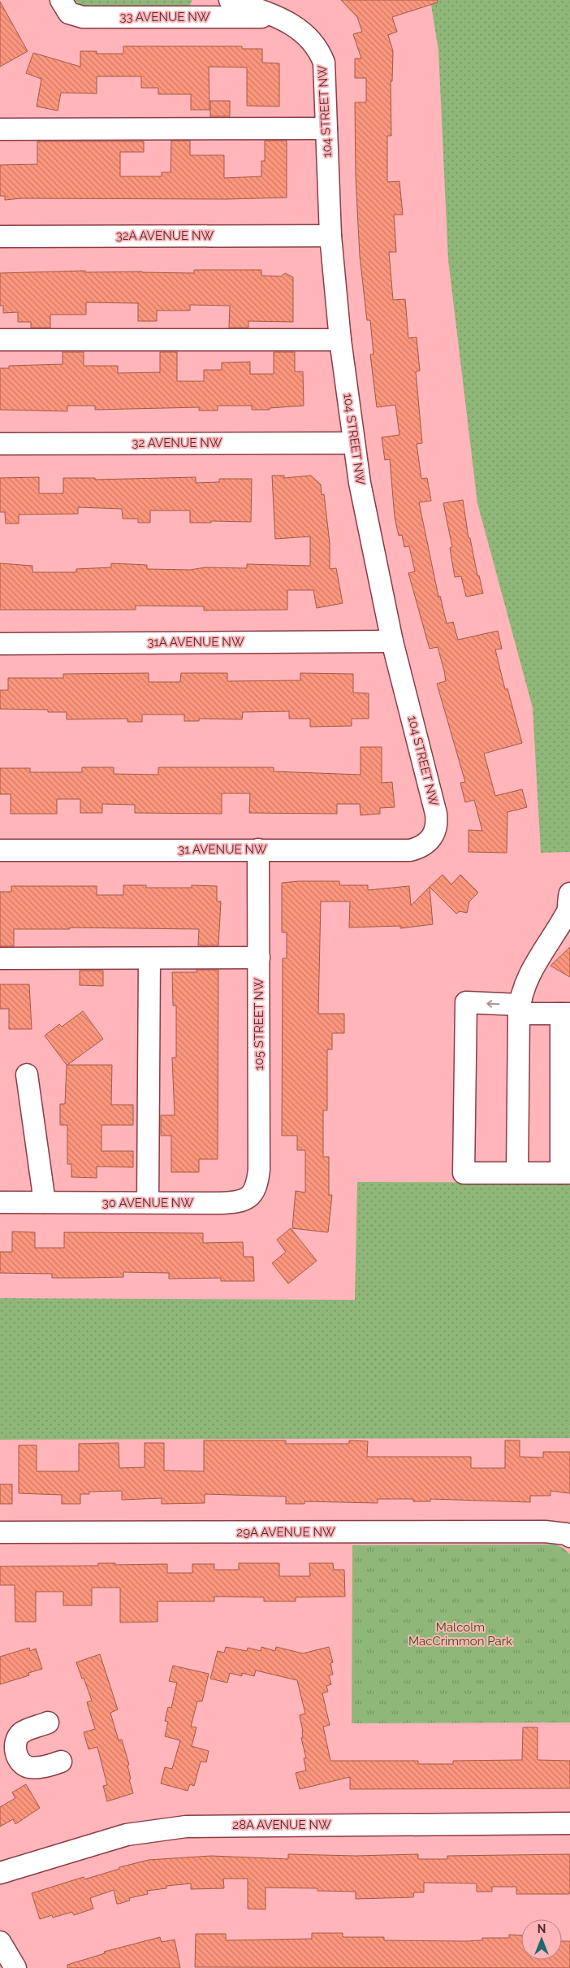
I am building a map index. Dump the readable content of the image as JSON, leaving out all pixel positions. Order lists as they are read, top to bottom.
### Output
{
  "streets": {
    "street": [
      "33 AVENUE NW",
      "104 STREET NW",
      "32A AVENUE NW",
      "32 AVENUE NW",
      "31A AVENUE NW",
      "31 AVENUE NW",
      "105 STREET NW",
      "30 AVENUE NW",
      "29A AVENUE NW",
      "28A AVENUE NW"
    ]
  },
  "crossings": [
    ["33 AVENUE NW", "104 STREET NW"],
    ["104 STREET NW", "32A AVENUE NW"],
    ["104 STREET NW", "32 AVENUE NW"],
    ["104 STREET NW", "31A AVENUE NW"],
    ["104 STREET NW", "31 AVENUE NW"],
    ["31 AVENUE NW", "105 STREET NW"],
    ["105 STREET NW", "30 AVENUE NW"]
  ],
  "parks": ["Malcolm MacCrimmon Park"],
  "north": "top"
}
